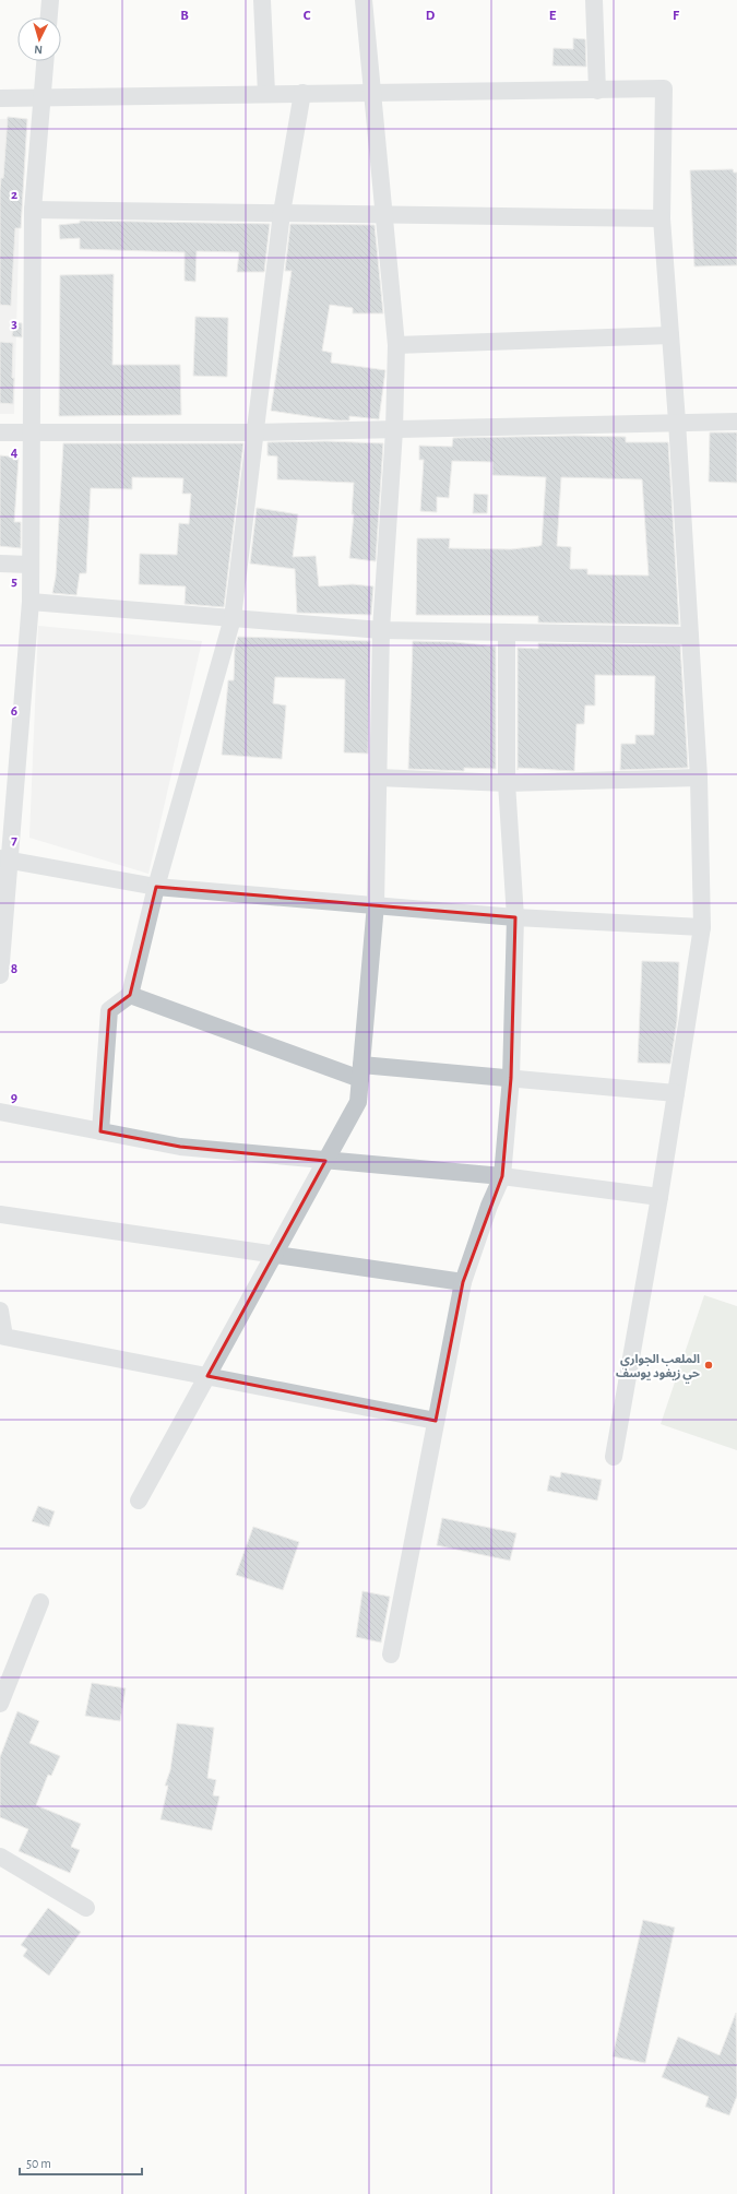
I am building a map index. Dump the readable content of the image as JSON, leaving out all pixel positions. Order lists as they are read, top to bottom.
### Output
{
  "places": ["الملعب الجواري حي زيغود يوسف"],
  "scale_bar": "50 m",
  "north": "bottom",
  "grid": {
    "columns": [
      "B",
      "C",
      "D",
      "E",
      "F"
    ],
    "rows": [
      "2",
      "3",
      "4",
      "5",
      "6",
      "7",
      "8",
      "9"
    ]
  }
}
